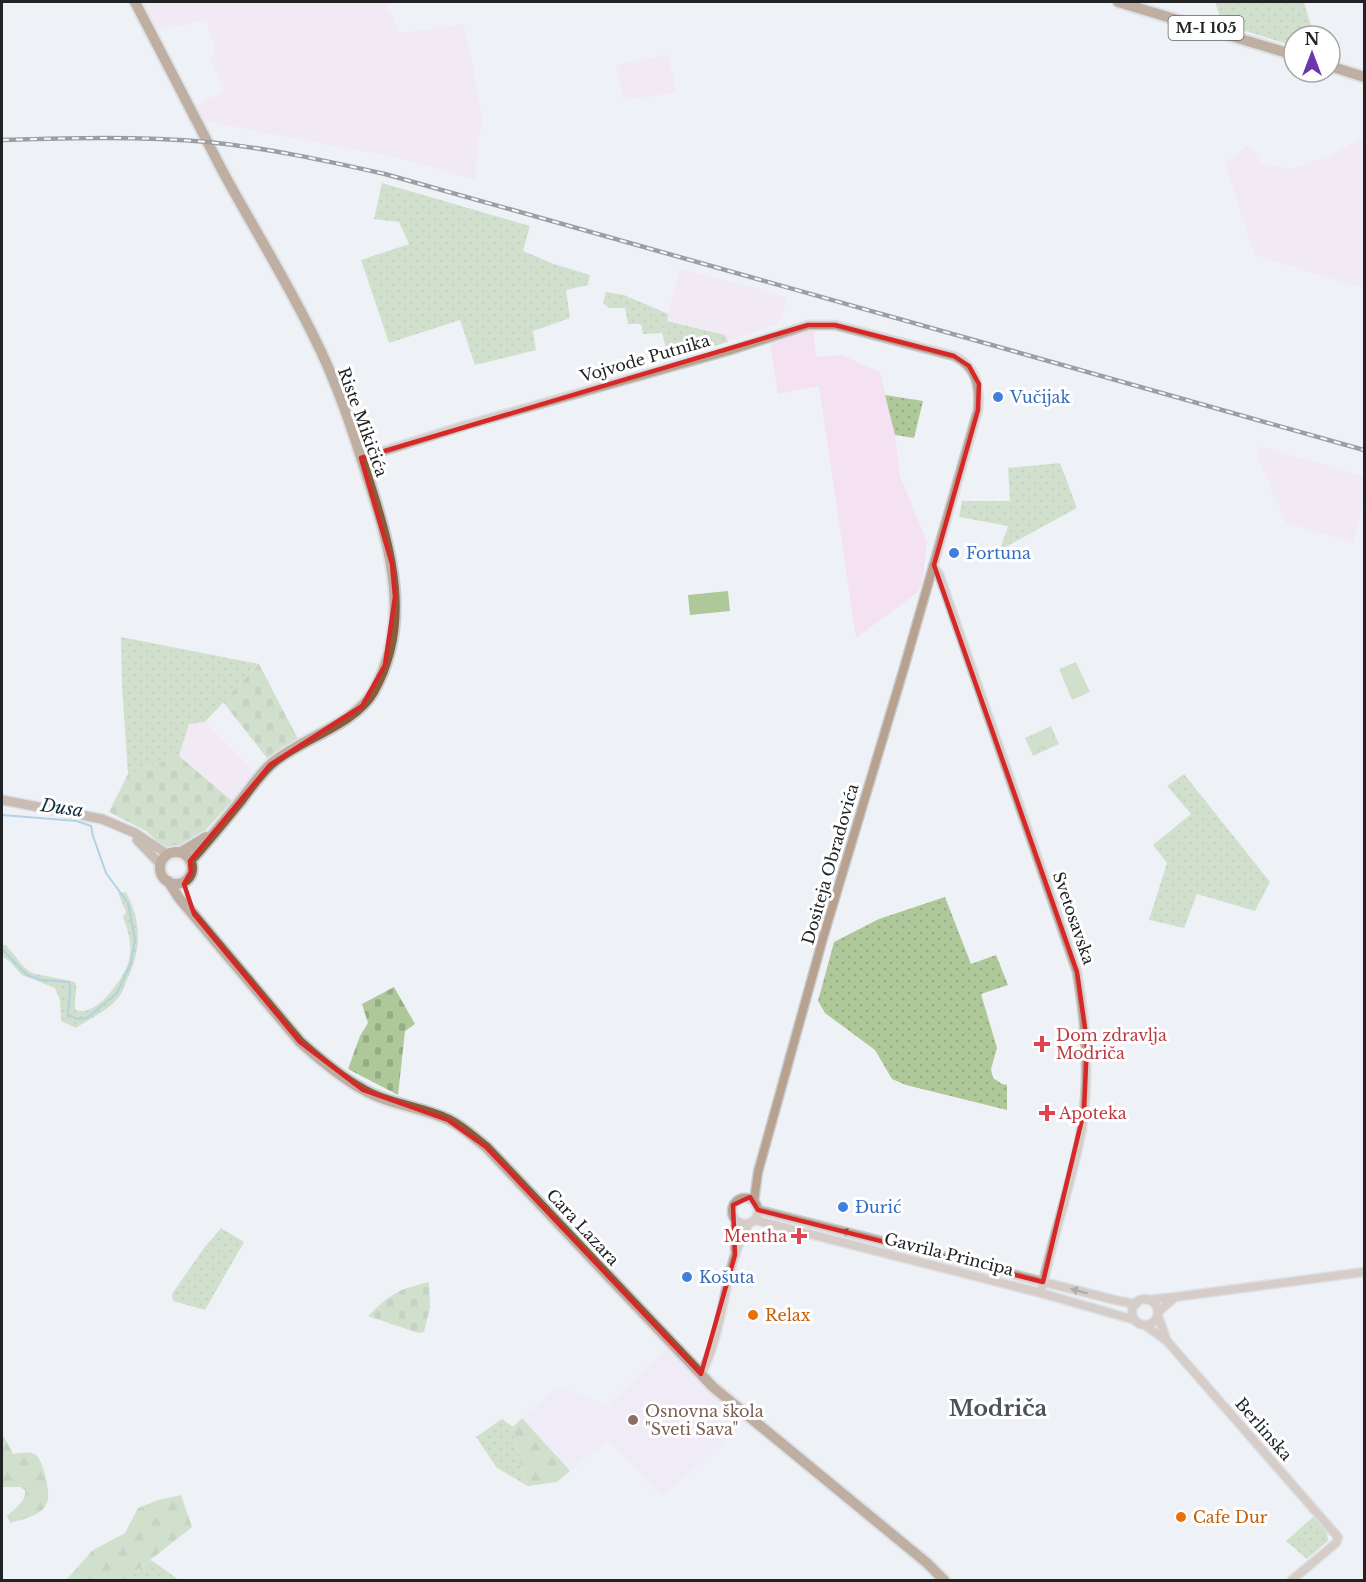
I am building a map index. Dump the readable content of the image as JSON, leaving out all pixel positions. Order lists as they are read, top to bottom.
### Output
{
  "streets": {
    "main road": ["M-I 105", "Riste Mikičića", "Cara Lazara"],
    "street": [
      "Vojvode Putnika",
      "Dositeja Obradovića",
      "Svetosavska",
      "Gavrila Principa",
      "Berlinska"
    ]
  },
  "crossings": [
    ["Vojvode Putnika", "Riste Mikičića"],
    ["Vojvode Putnika", "Dositeja Obradovića"],
    ["Vojvode Putnika", "Svetosavska"],
    ["Riste Mikičića", "Cara Lazara"],
    ["Dositeja Obradovića", "Svetosavska"],
    ["Dositeja Obradovića", "Gavrila Principa"],
    ["Svetosavska", "Gavrila Principa"],
    ["Gavrila Principa", "Berlinska"]
  ],
  "districts": ["Modriča"],
  "water": ["Dusa"],
  "places": {
    "other": [
      "Vučijak",
      "Fortuna",
      "Đurić",
      "Košuta",
      "Relax",
      "Osnovna škola \"Sveti Sava\"",
      "Cafe Dur"
    ],
    "health": ["Dom zdravlja Modriča", "Apoteka", "Mentha"]
  },
  "north": "top"
}
